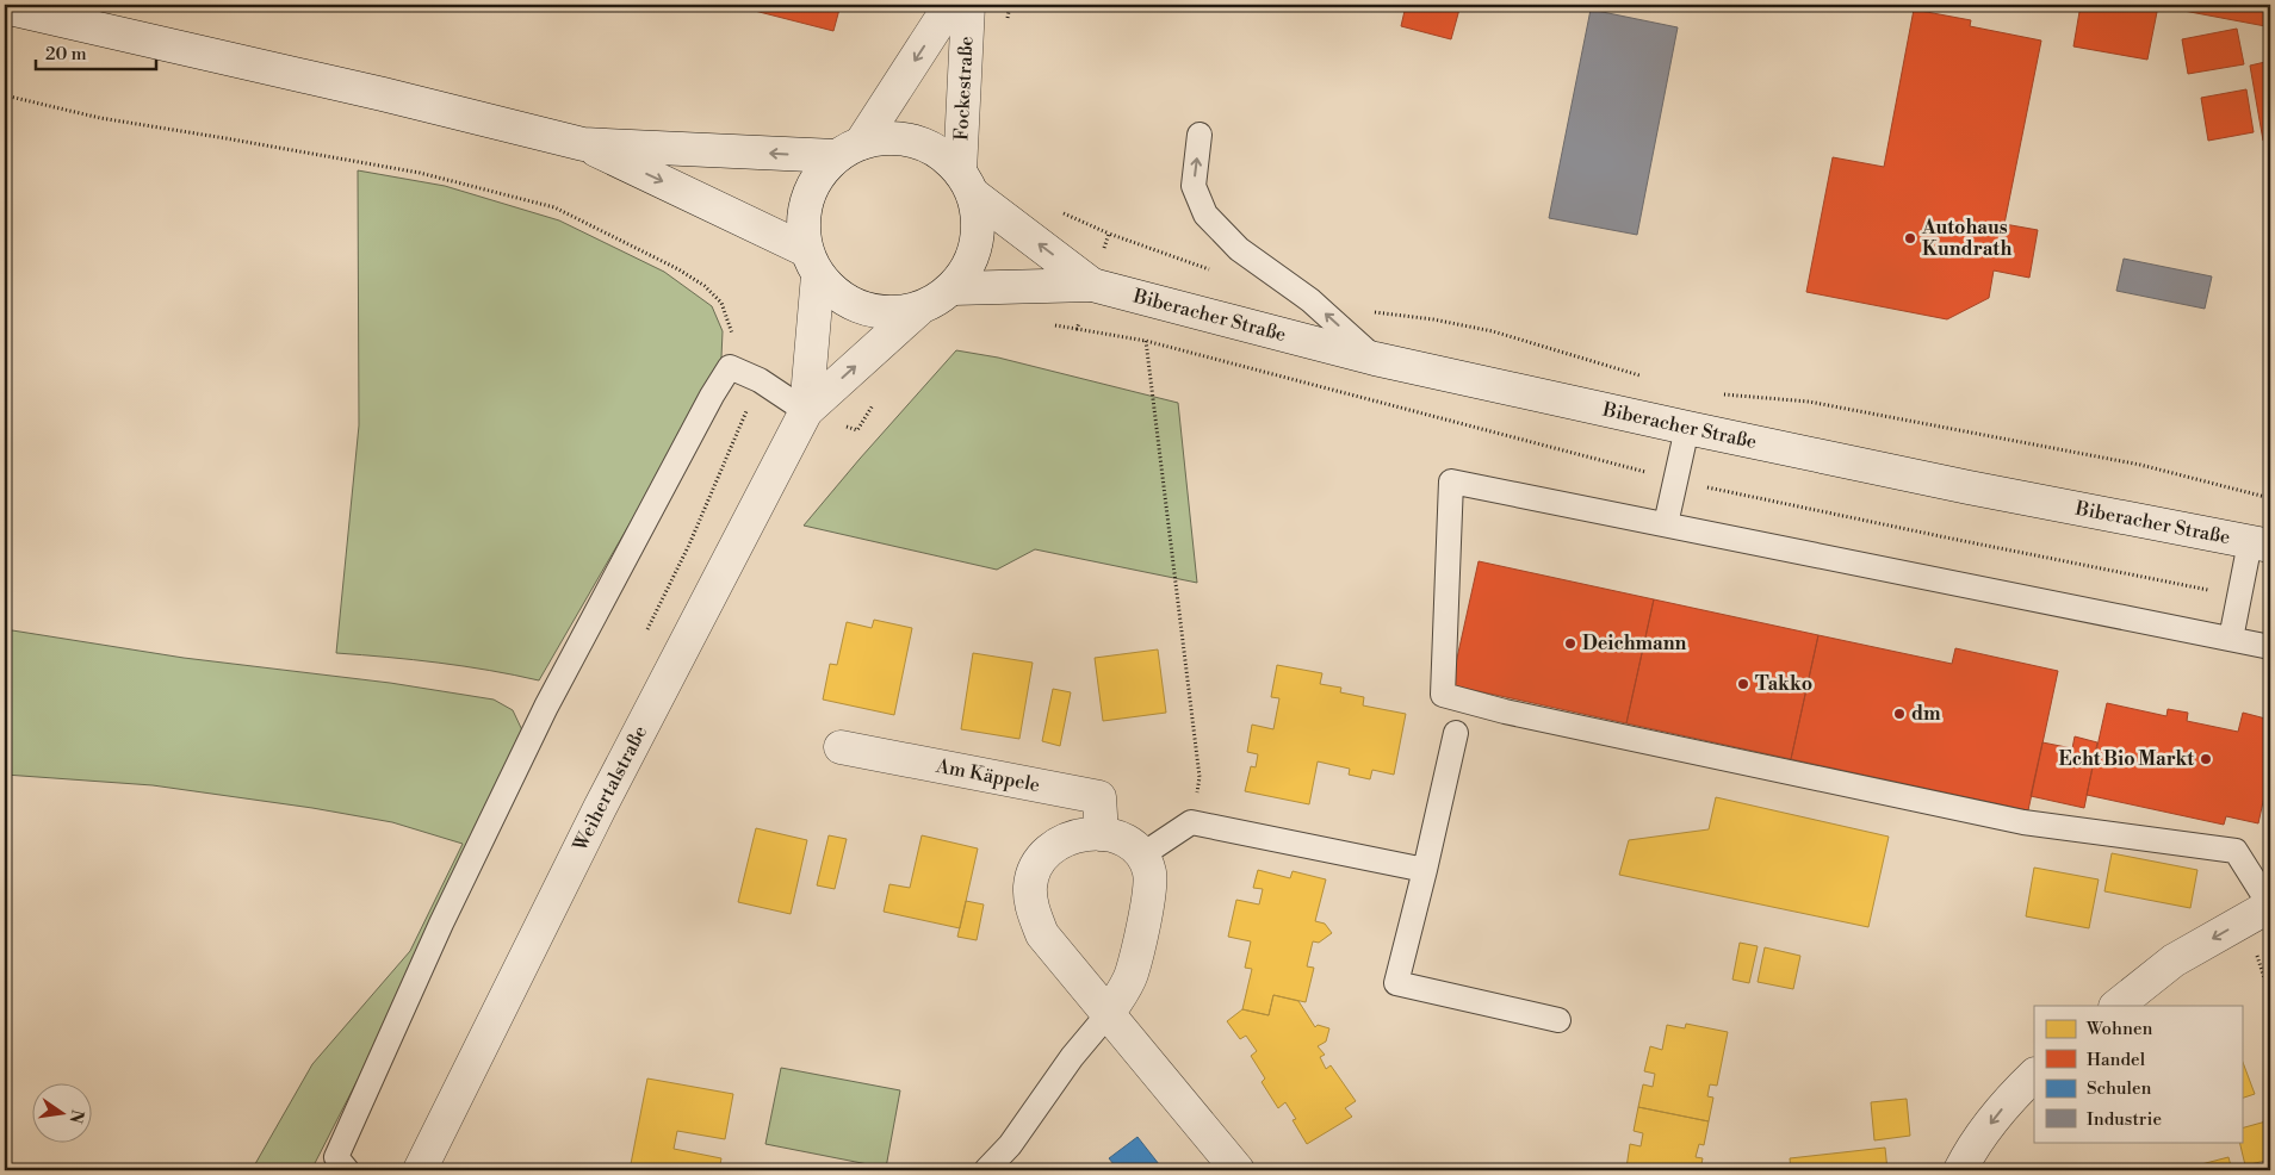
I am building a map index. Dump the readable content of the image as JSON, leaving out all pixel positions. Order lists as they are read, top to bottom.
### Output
{
  "streets": {
    "main road": [
      "Fockestraße",
      "Biberacher Straße",
      "Am Käppele",
      "Weihertalstraße"
    ]
  },
  "crossings": [
    ["Fockestraße", "Biberacher Straße"],
    ["Fockestraße", "Weihertalstraße"],
    ["Biberacher Straße", "Weihertalstraße"]
  ],
  "one_way": ["Fockestraße"],
  "places": [
    "Autohaus Kundrath",
    "Deichmann",
    "Takko",
    "dm",
    "Echt Bio Markt"
  ],
  "legend": [
    "Wohnen",
    "Handel",
    "Schulen",
    "Industrie"
  ],
  "scale_bar": "20 m",
  "north": "right"
}
